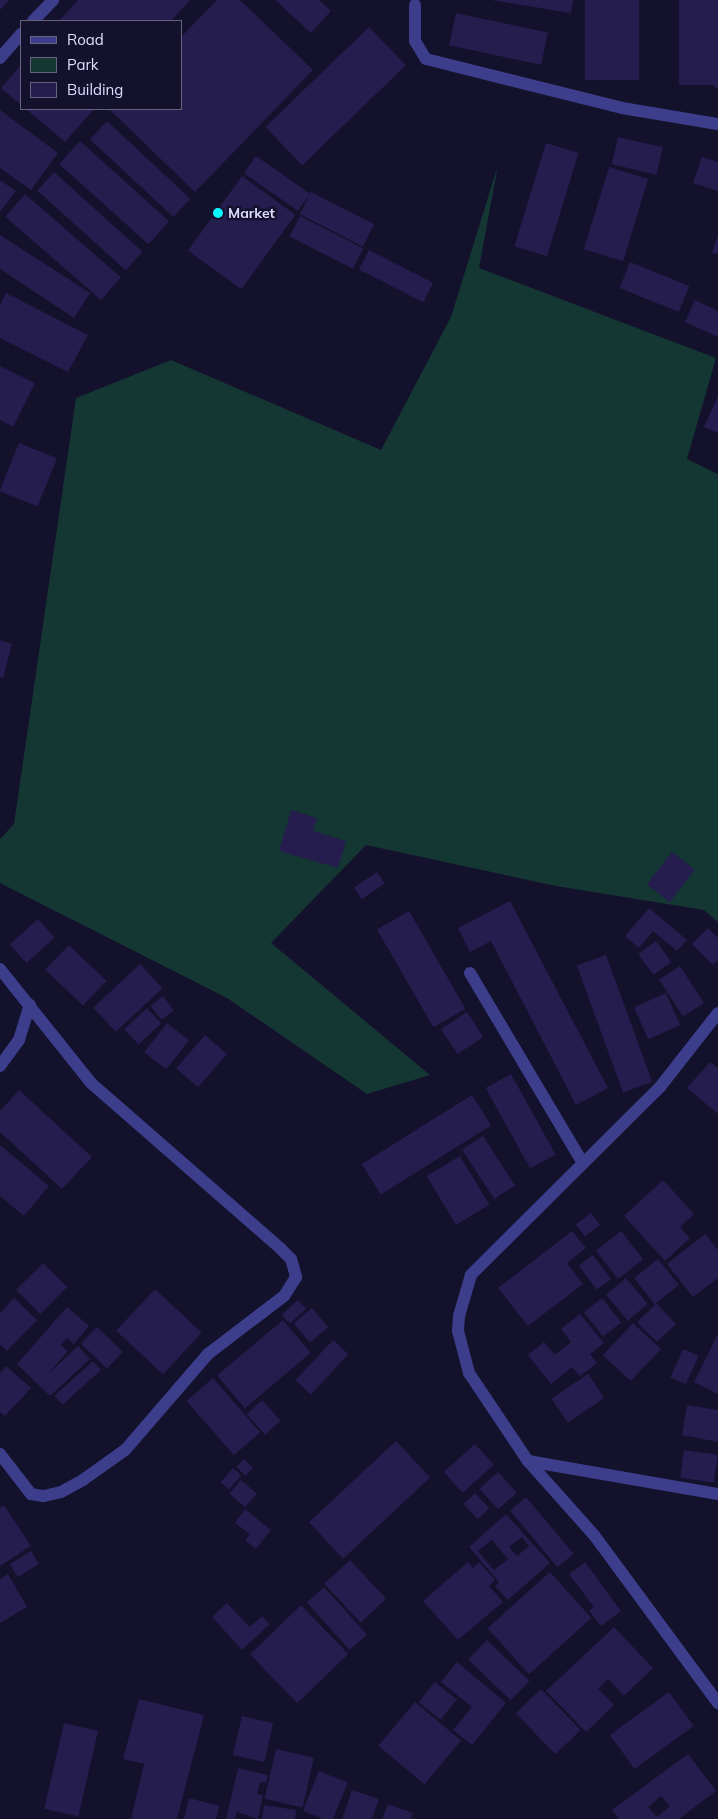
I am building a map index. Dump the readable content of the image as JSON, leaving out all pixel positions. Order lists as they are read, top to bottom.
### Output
{
  "places": ["Market"],
  "legend": ["Road", "Park", "Building"]
}
